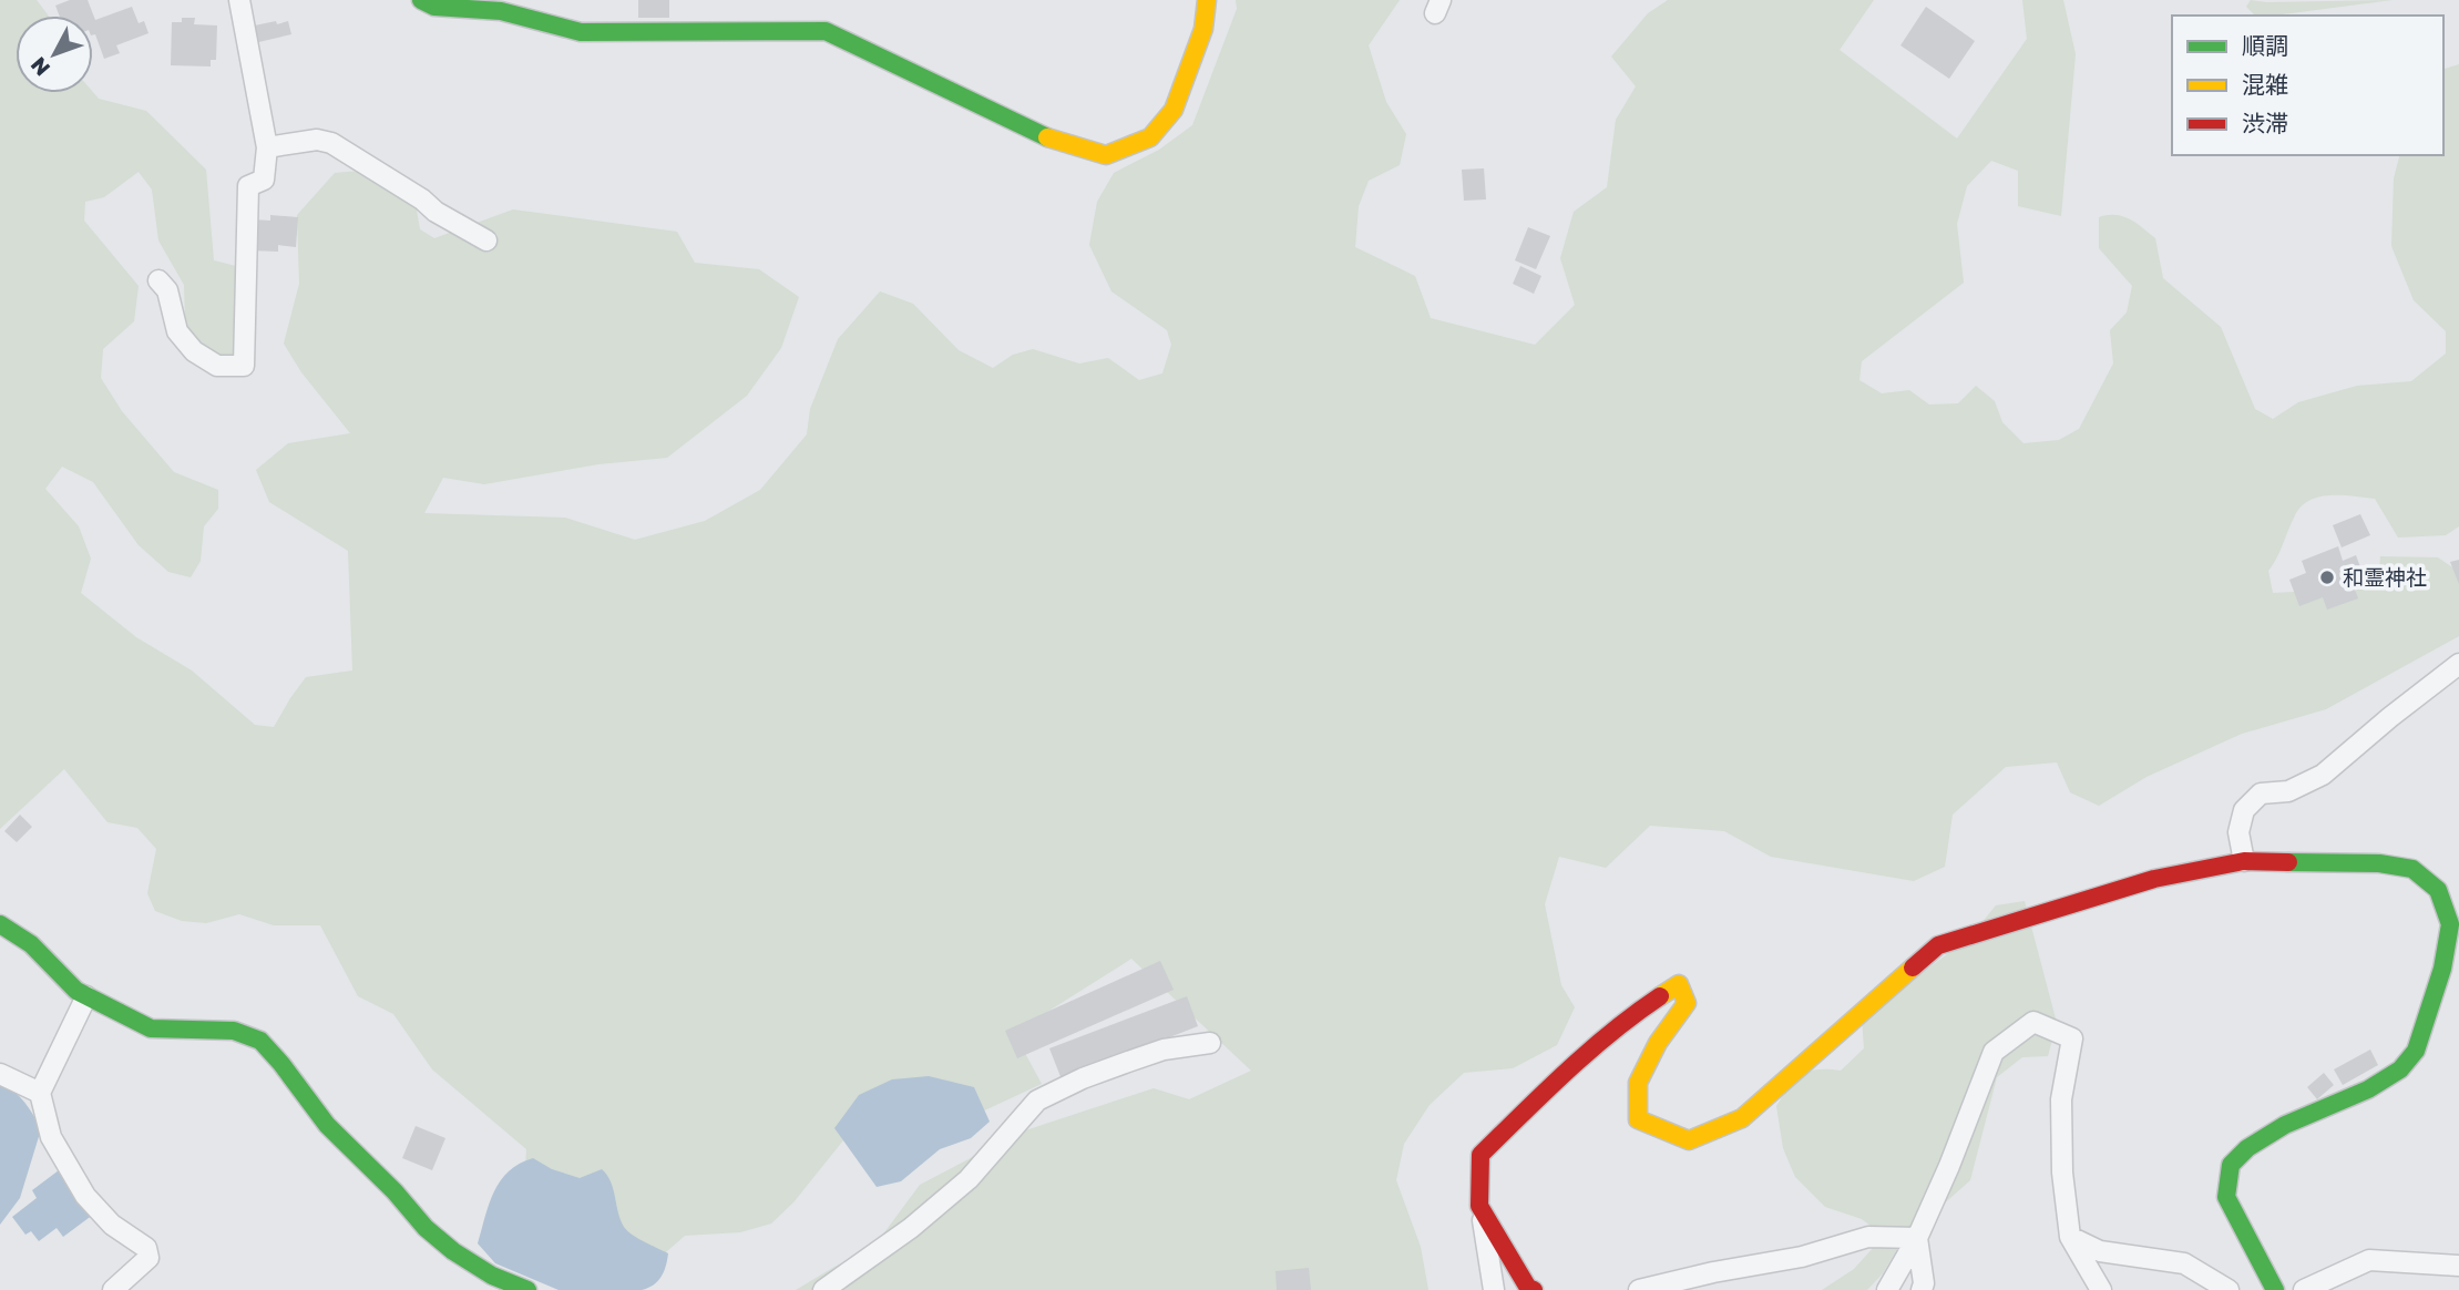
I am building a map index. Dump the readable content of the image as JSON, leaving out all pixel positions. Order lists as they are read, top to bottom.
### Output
{
  "places": ["和霊神社"],
  "legend": ["順調", "混雑", "渋滞"],
  "north": "bottom left"
}
